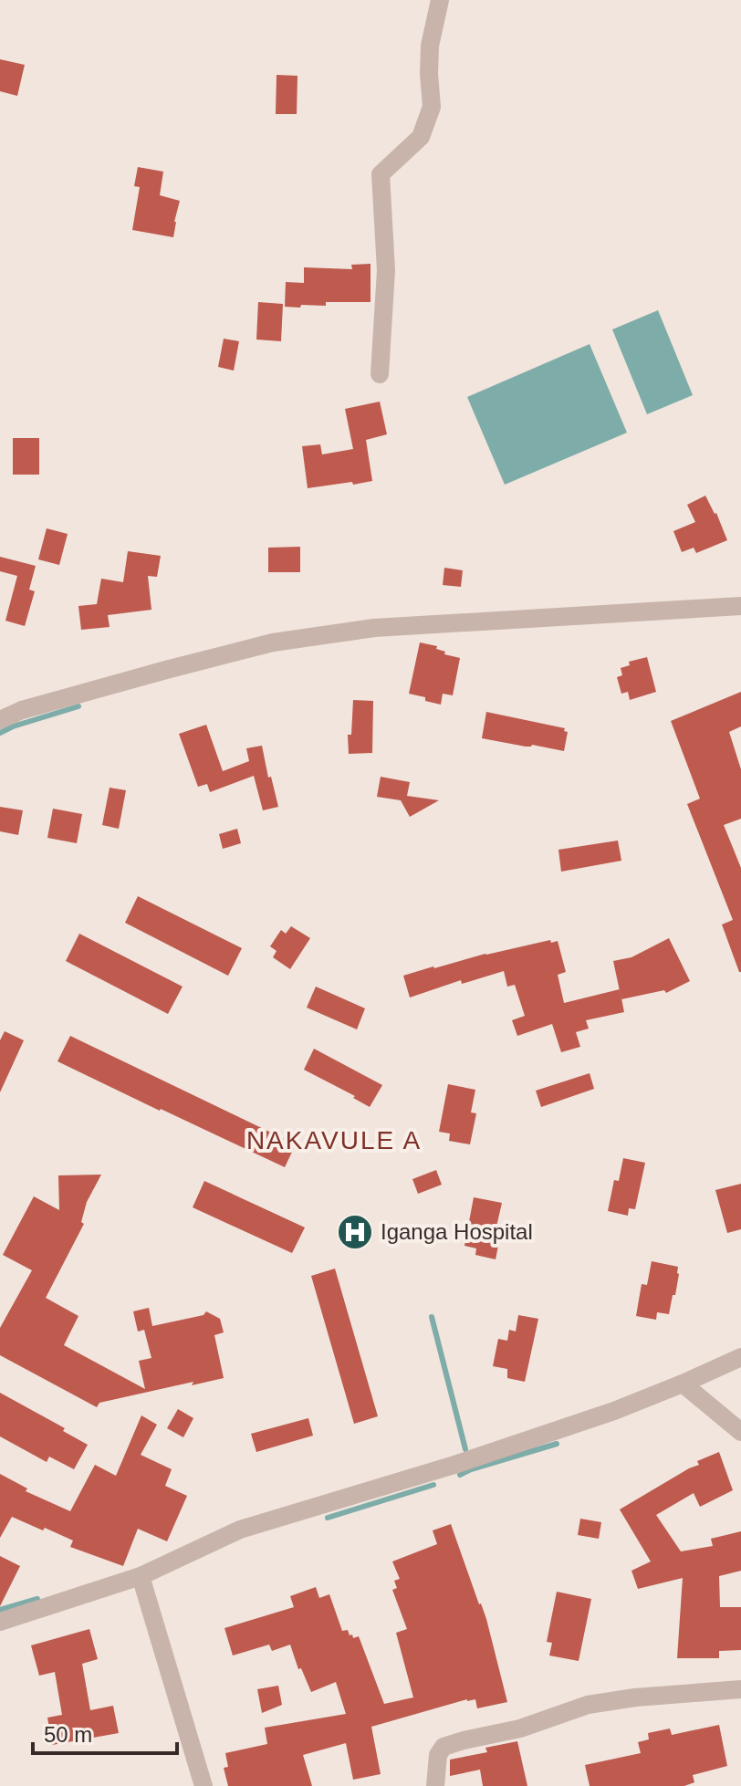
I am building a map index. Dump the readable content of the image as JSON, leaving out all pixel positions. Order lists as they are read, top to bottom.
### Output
{
  "districts": ["NAKAVULE A"],
  "places": {
    "hospital": ["Iganga Hospital"]
  },
  "scale_bar": "50 m"
}
